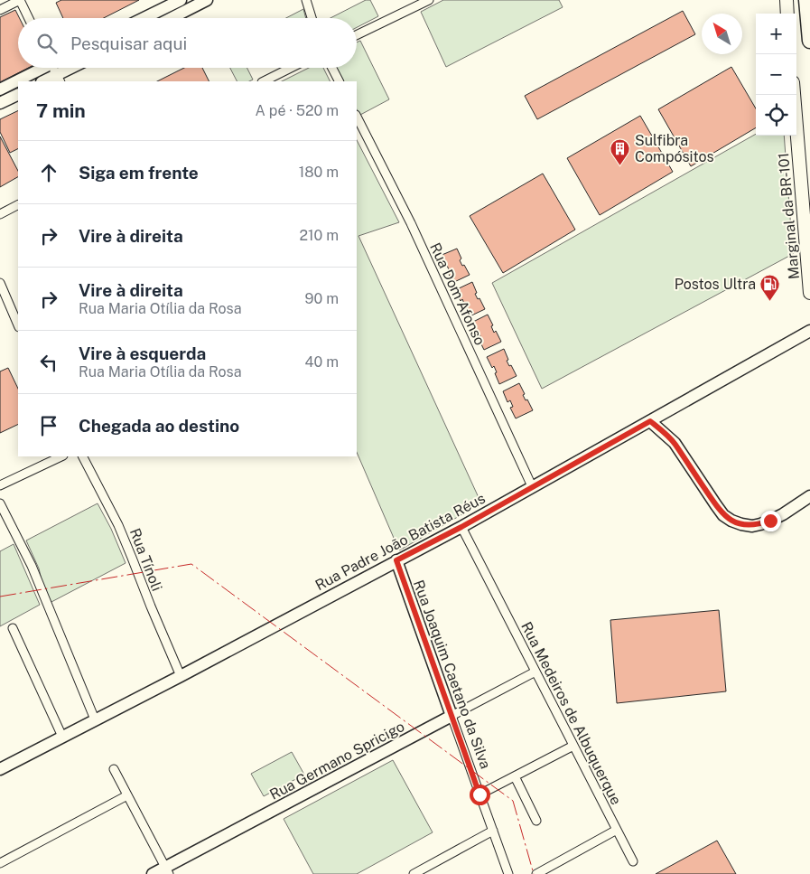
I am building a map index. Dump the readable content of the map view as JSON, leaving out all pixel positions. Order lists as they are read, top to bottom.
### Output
{
  "streets": {
    "main road": [
      "Marginal da BR-101",
      "Rua Padre João Batista Réus",
      "Rua Joaquim Caetano da Silva",
      "Rua Germano Spricigo"
    ],
    "street": ["Rua Dom Afonso", "Rua Tínoli", "Rua Medeiros de Albuquerque"]
  },
  "crossings": [
    ["Rua Dom Afonso", "Rua Padre João Batista Réus"],
    ["Rua Padre João Batista Réus", "Rua Tínoli"],
    ["Rua Padre João Batista Réus", "Rua Joaquim Caetano da Silva"],
    ["Rua Padre João Batista Réus", "Rua Medeiros de Albuquerque"],
    ["Rua Joaquim Caetano da Silva", "Rua Germano Spricigo"],
    ["Rua Medeiros de Albuquerque", "Rua Germano Spricigo"]
  ],
  "places": {
    "building": ["Sulfibra Compósitos"],
    "fuel station": ["Postos Ultra"]
  },
  "north": "top left",
  "page": {
    "map_buttons": ["+", "−"],
    "search": "Pesquisar aqui",
    "heading": ["7 min", "A pé · 520 m"],
    "list": [
      ["Siga em frente", "180 m"],
      ["Vire à direita", "210 m"],
      ["Vire à direita", "Rua Maria Otília da Rosa", "90 m"],
      ["Vire à esquerda", "Rua Maria Otília da Rosa", "40 m"],
      "Chegada ao destino"
    ]
  }
}
